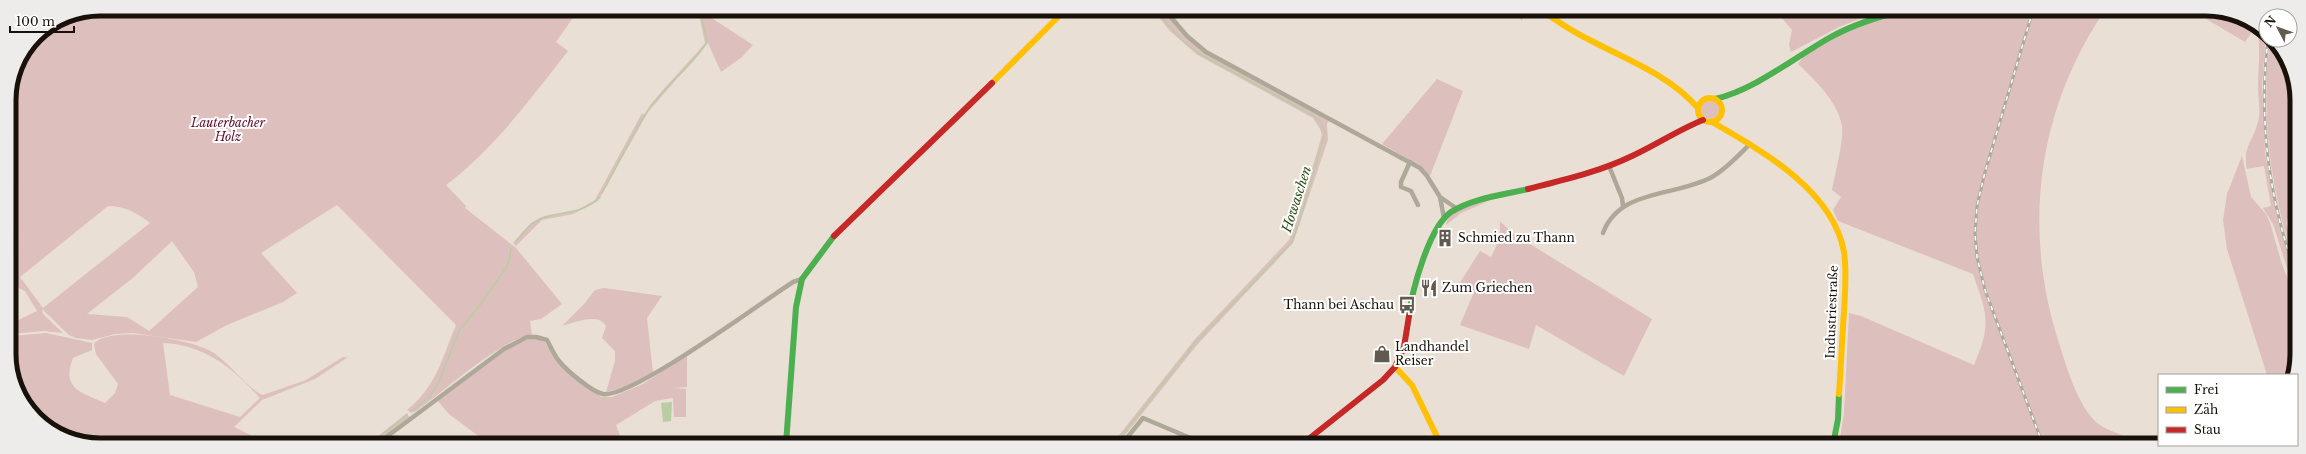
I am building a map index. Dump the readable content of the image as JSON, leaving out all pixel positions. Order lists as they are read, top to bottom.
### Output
{
  "streets": {
    "street": ["Industriestraße"]
  },
  "water": ["Howaschen"],
  "parks": ["Lauterbacher Holz"],
  "places": {
    "building": ["Schmied zu Thann"],
    "restaurant": ["Zum Griechen"],
    "bus stop": ["Thann bei Aschau"],
    "shop": ["Landhandel Reiser"]
  },
  "legend": ["Frei", "Zäh", "Stau"],
  "scale_bar": "100 m",
  "north": "top left"
}
